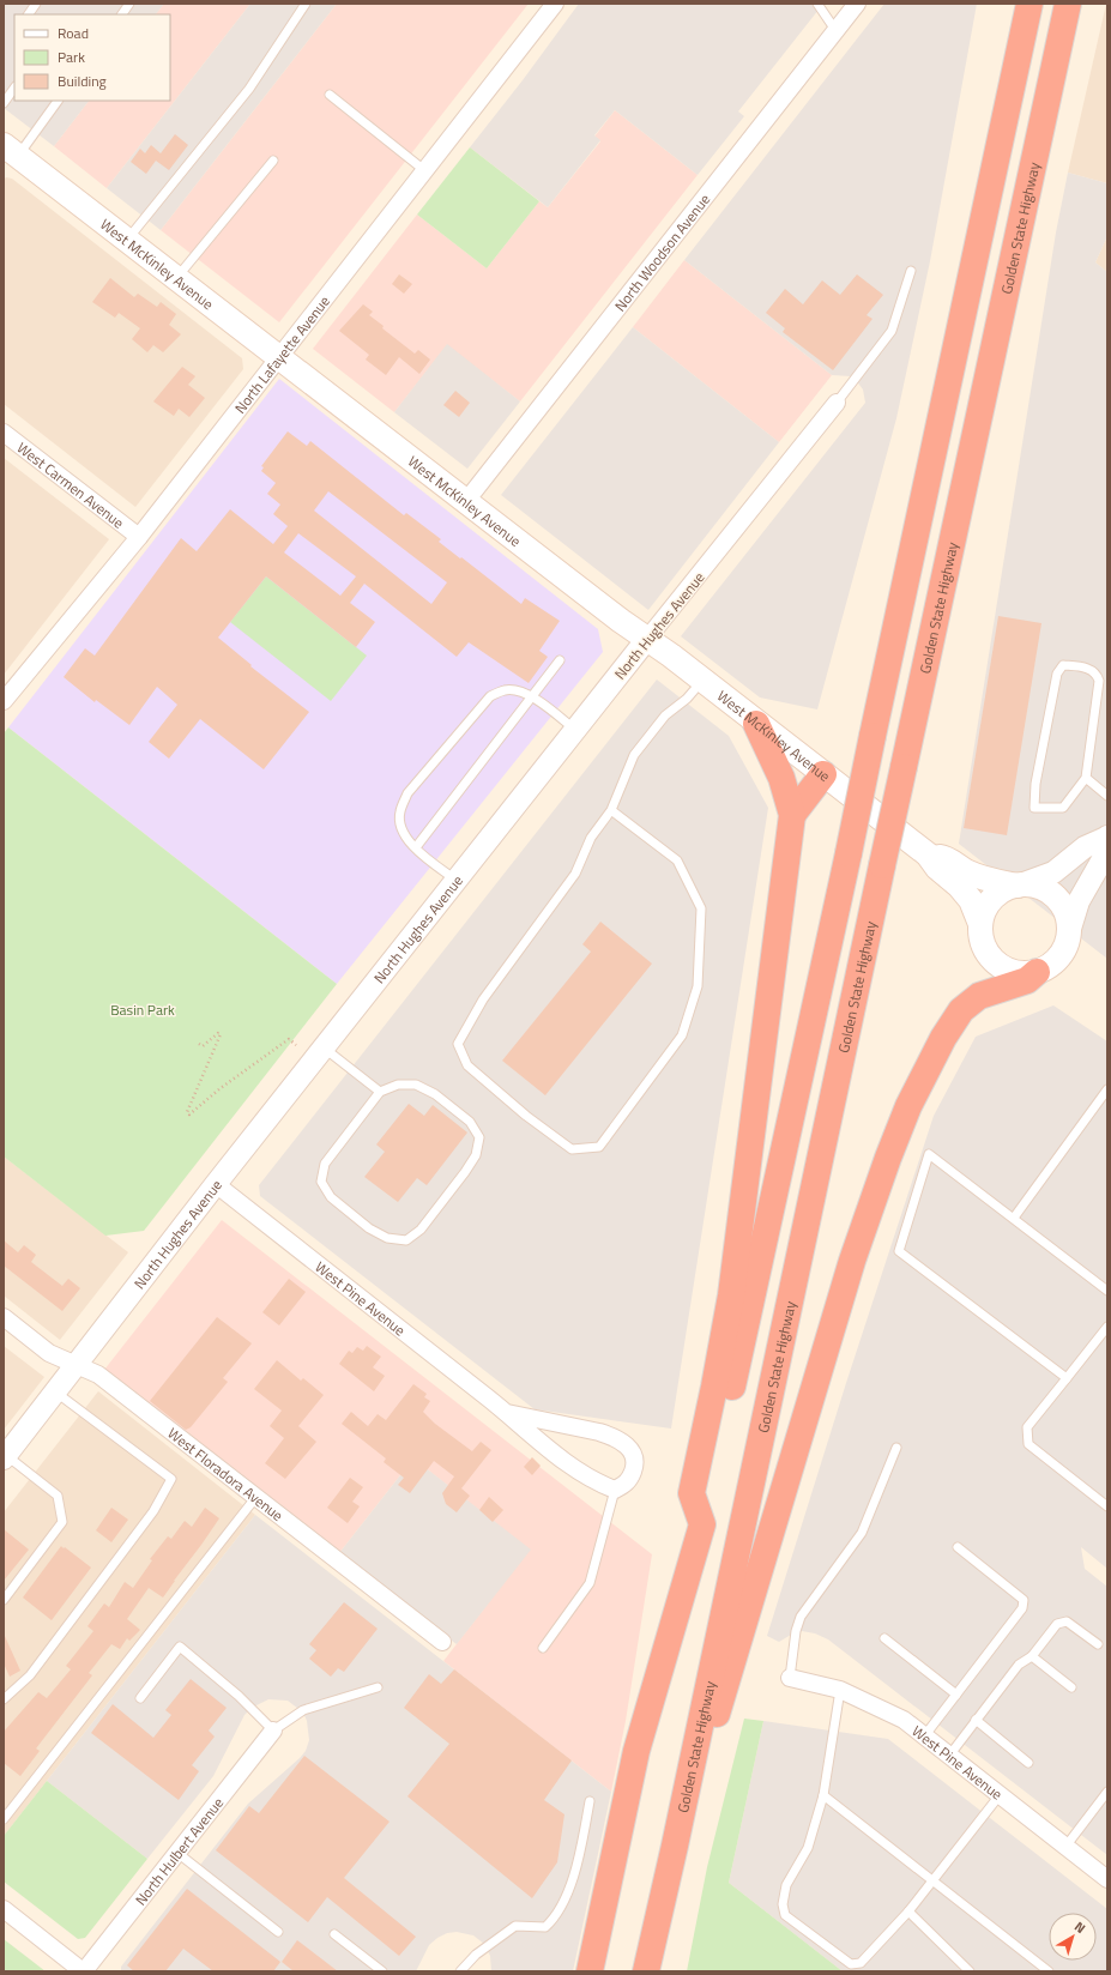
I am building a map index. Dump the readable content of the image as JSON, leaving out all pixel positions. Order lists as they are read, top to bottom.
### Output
{
  "streets": {
    "highway": ["Golden State Highway"],
    "main road": ["West McKinley Avenue"],
    "street": [
      "North Woodson Avenue",
      "North Lafayette Avenue",
      "West Carmen Avenue",
      "North Hughes Avenue",
      "West Pine Avenue",
      "West Floradora Avenue",
      "North Hulbert Avenue"
    ]
  },
  "crossings": [
    ["North Woodson Avenue", "West McKinley Avenue"],
    ["West McKinley Avenue", "North Lafayette Avenue"],
    ["West McKinley Avenue", "North Hughes Avenue"],
    ["North Lafayette Avenue", "West Carmen Avenue"],
    ["North Hughes Avenue", "West Pine Avenue"],
    ["North Hughes Avenue", "West Floradora Avenue"]
  ],
  "parks": ["Basin Park"],
  "legend": ["Road", "Park", "Building"],
  "north": "top right"
}
